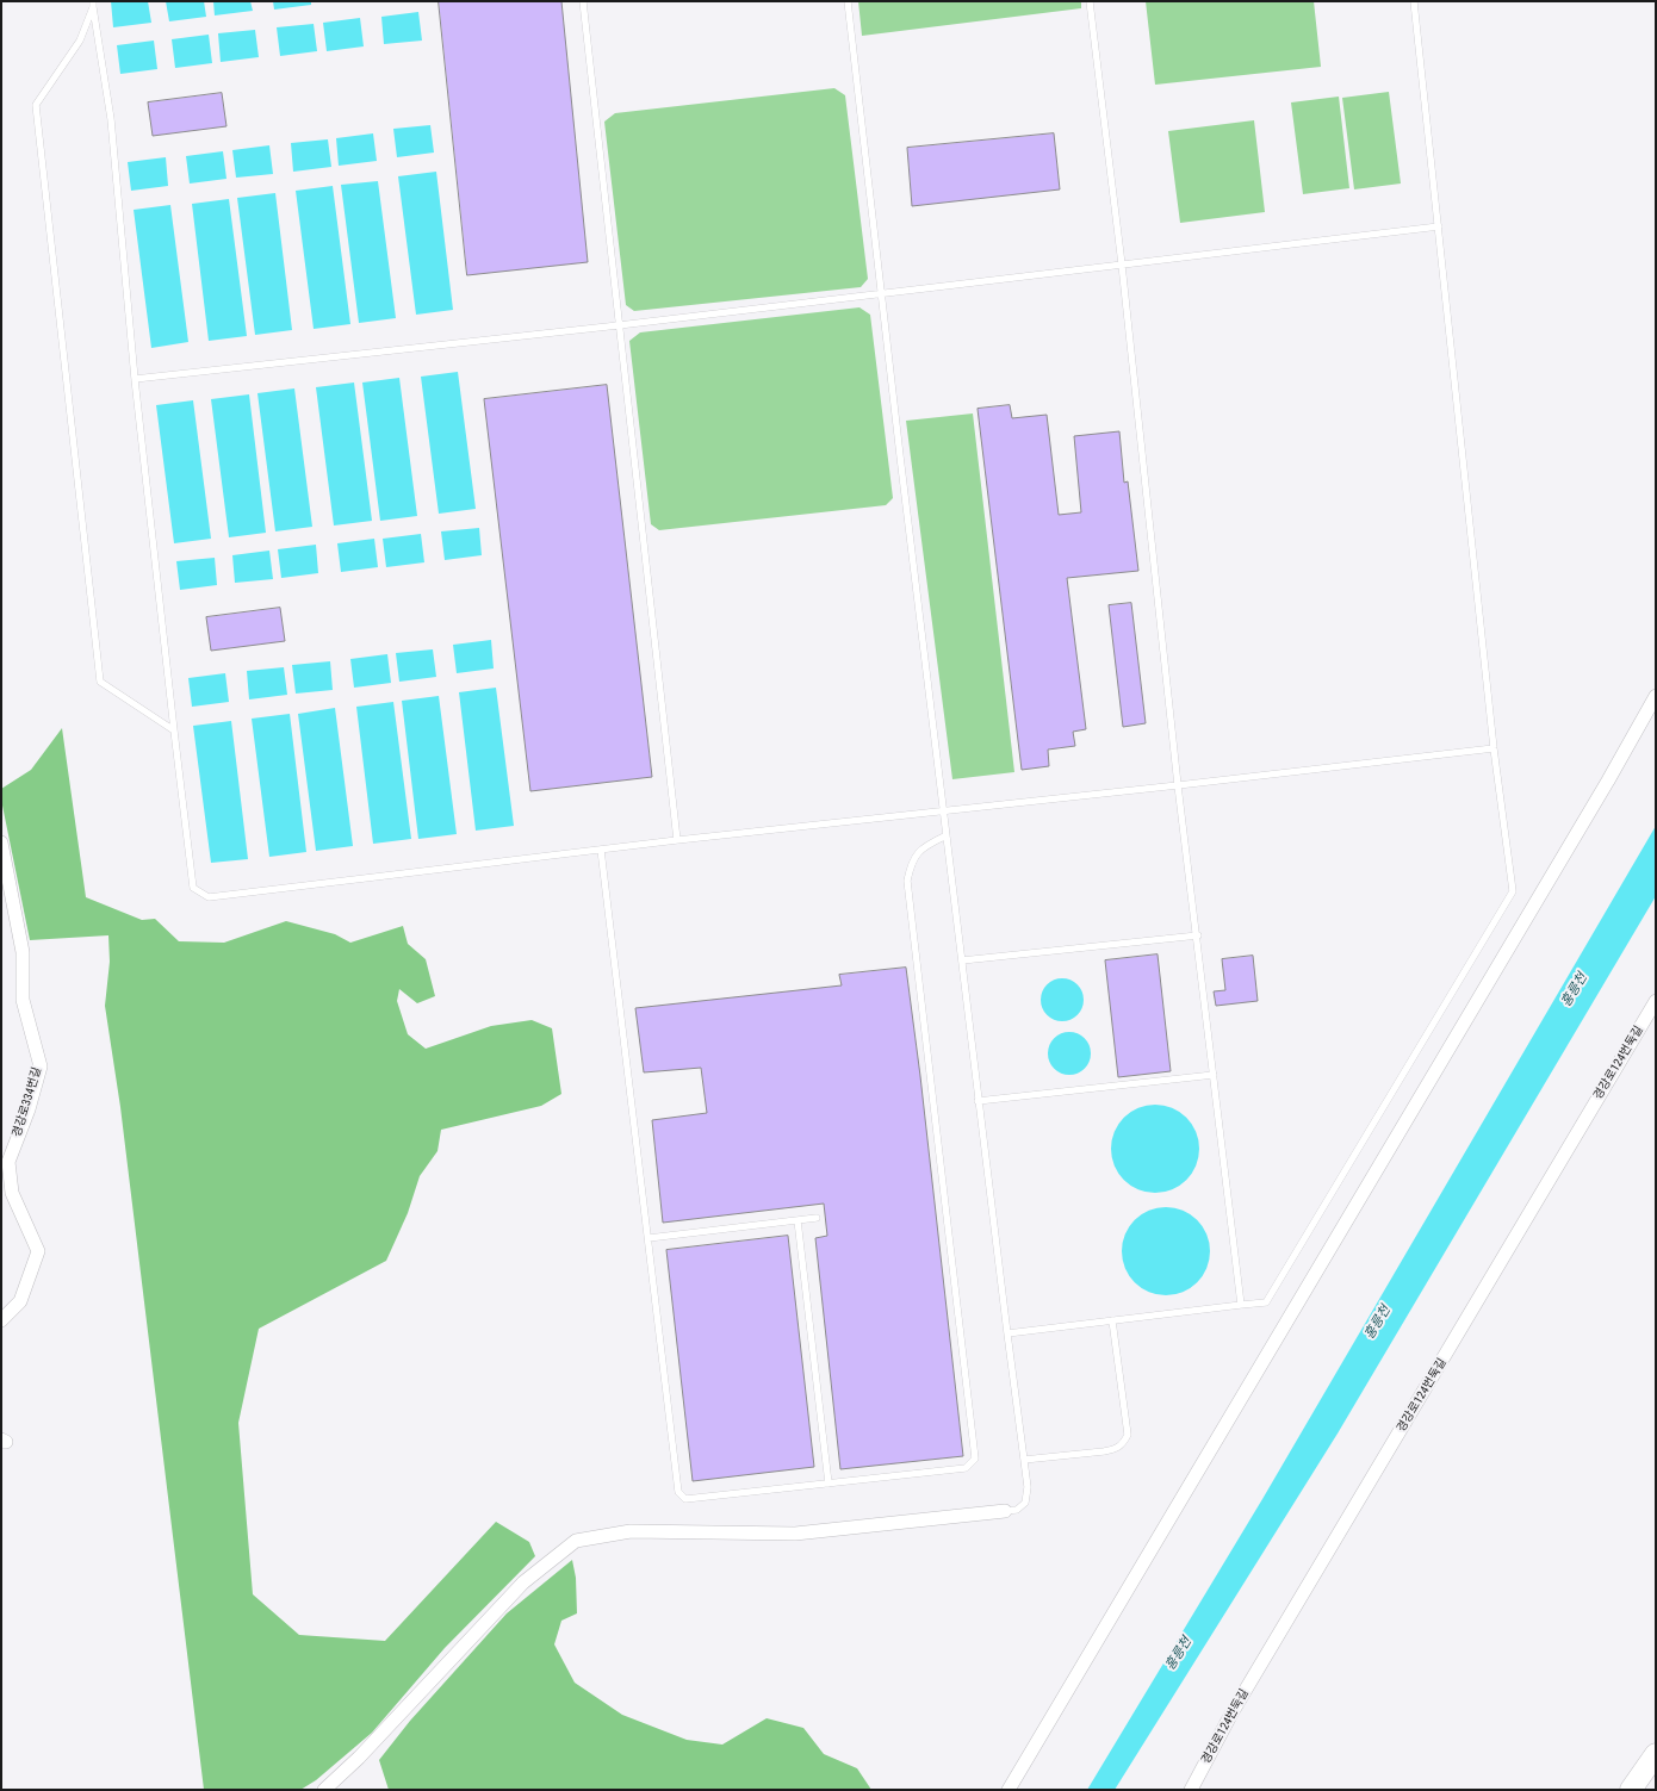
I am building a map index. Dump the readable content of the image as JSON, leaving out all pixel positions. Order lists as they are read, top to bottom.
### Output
{
  "streets": {
    "street": ["경강로124번둑길", "경강로334번길"]
  },
  "water": ["홍릉천"]
}
